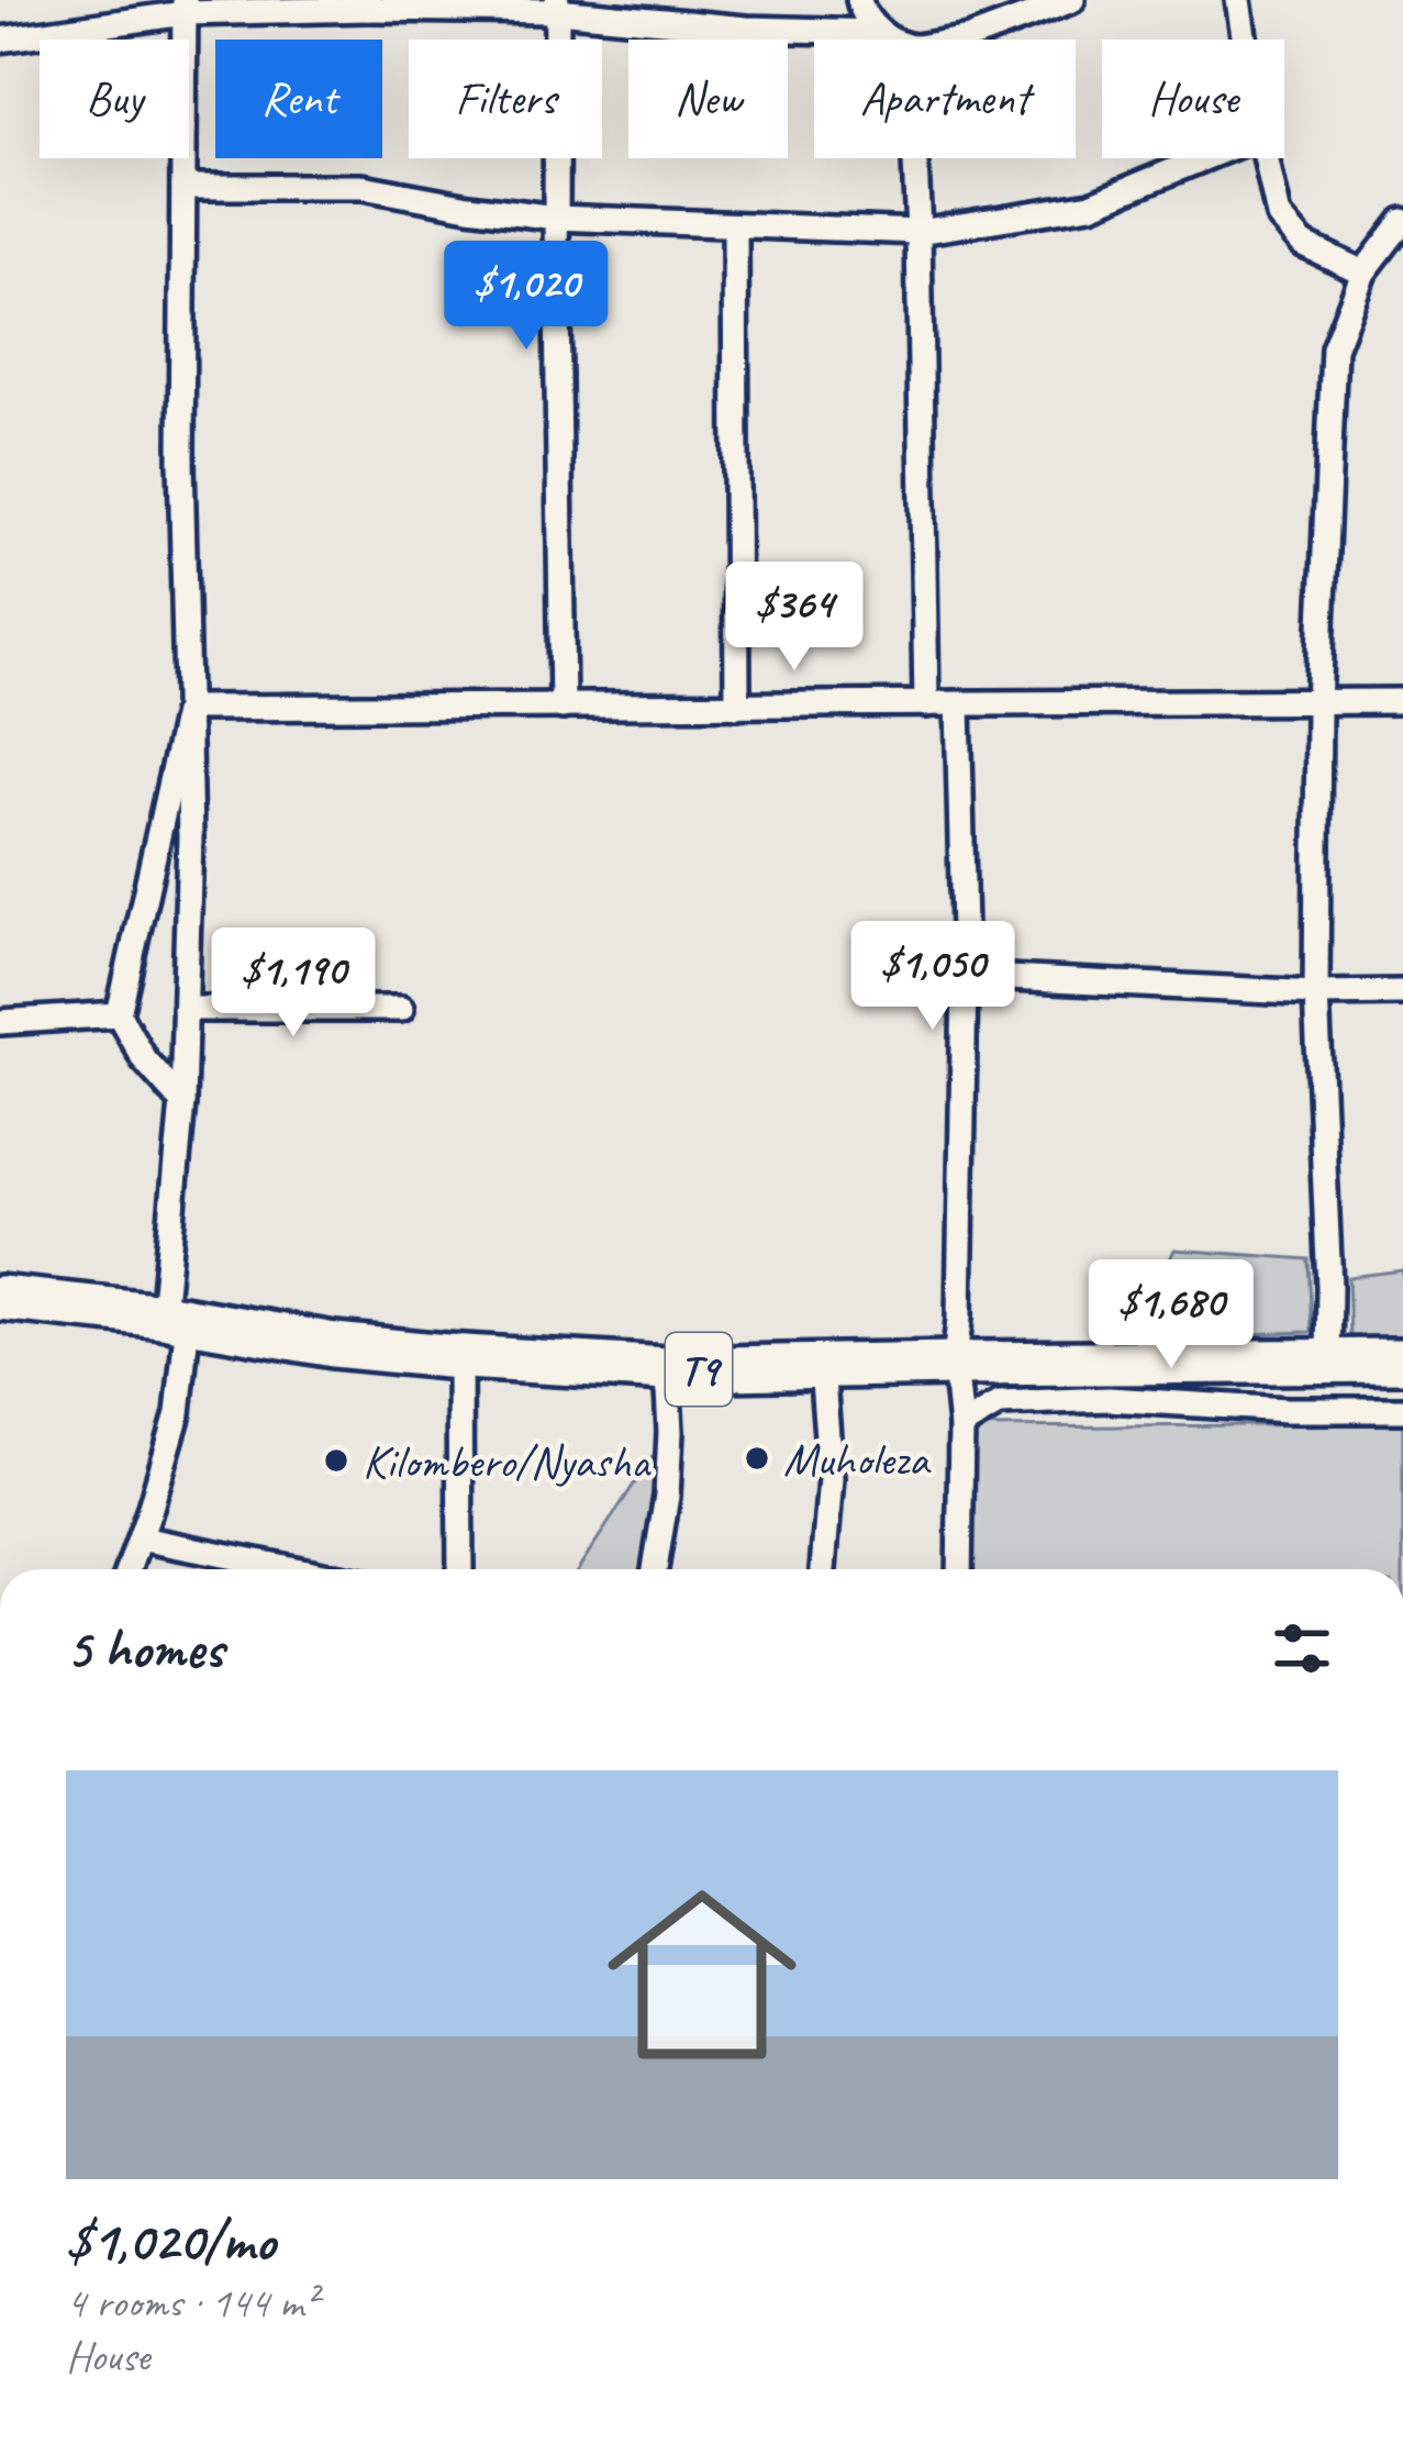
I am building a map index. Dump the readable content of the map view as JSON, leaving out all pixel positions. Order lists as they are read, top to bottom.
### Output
{
  "streets": {
    "highway": ["T9"]
  },
  "places": ["Muholeza", "Kilombero/Nyasha"],
  "page": {
    "chip": [
      "Buy",
      "Rent",
      "Filters",
      "New",
      "Apartment",
      "House"
    ],
    "price": [
      "$1,020",
      "$364",
      "$1,050",
      "$1,190",
      "$1,680"
    ],
    "heading": "5 homes",
    "list": [
      {
        "name": "$1,020/mo",
        "note": "4 rooms · 144 m² · House"
      }
    ]
  }
}
